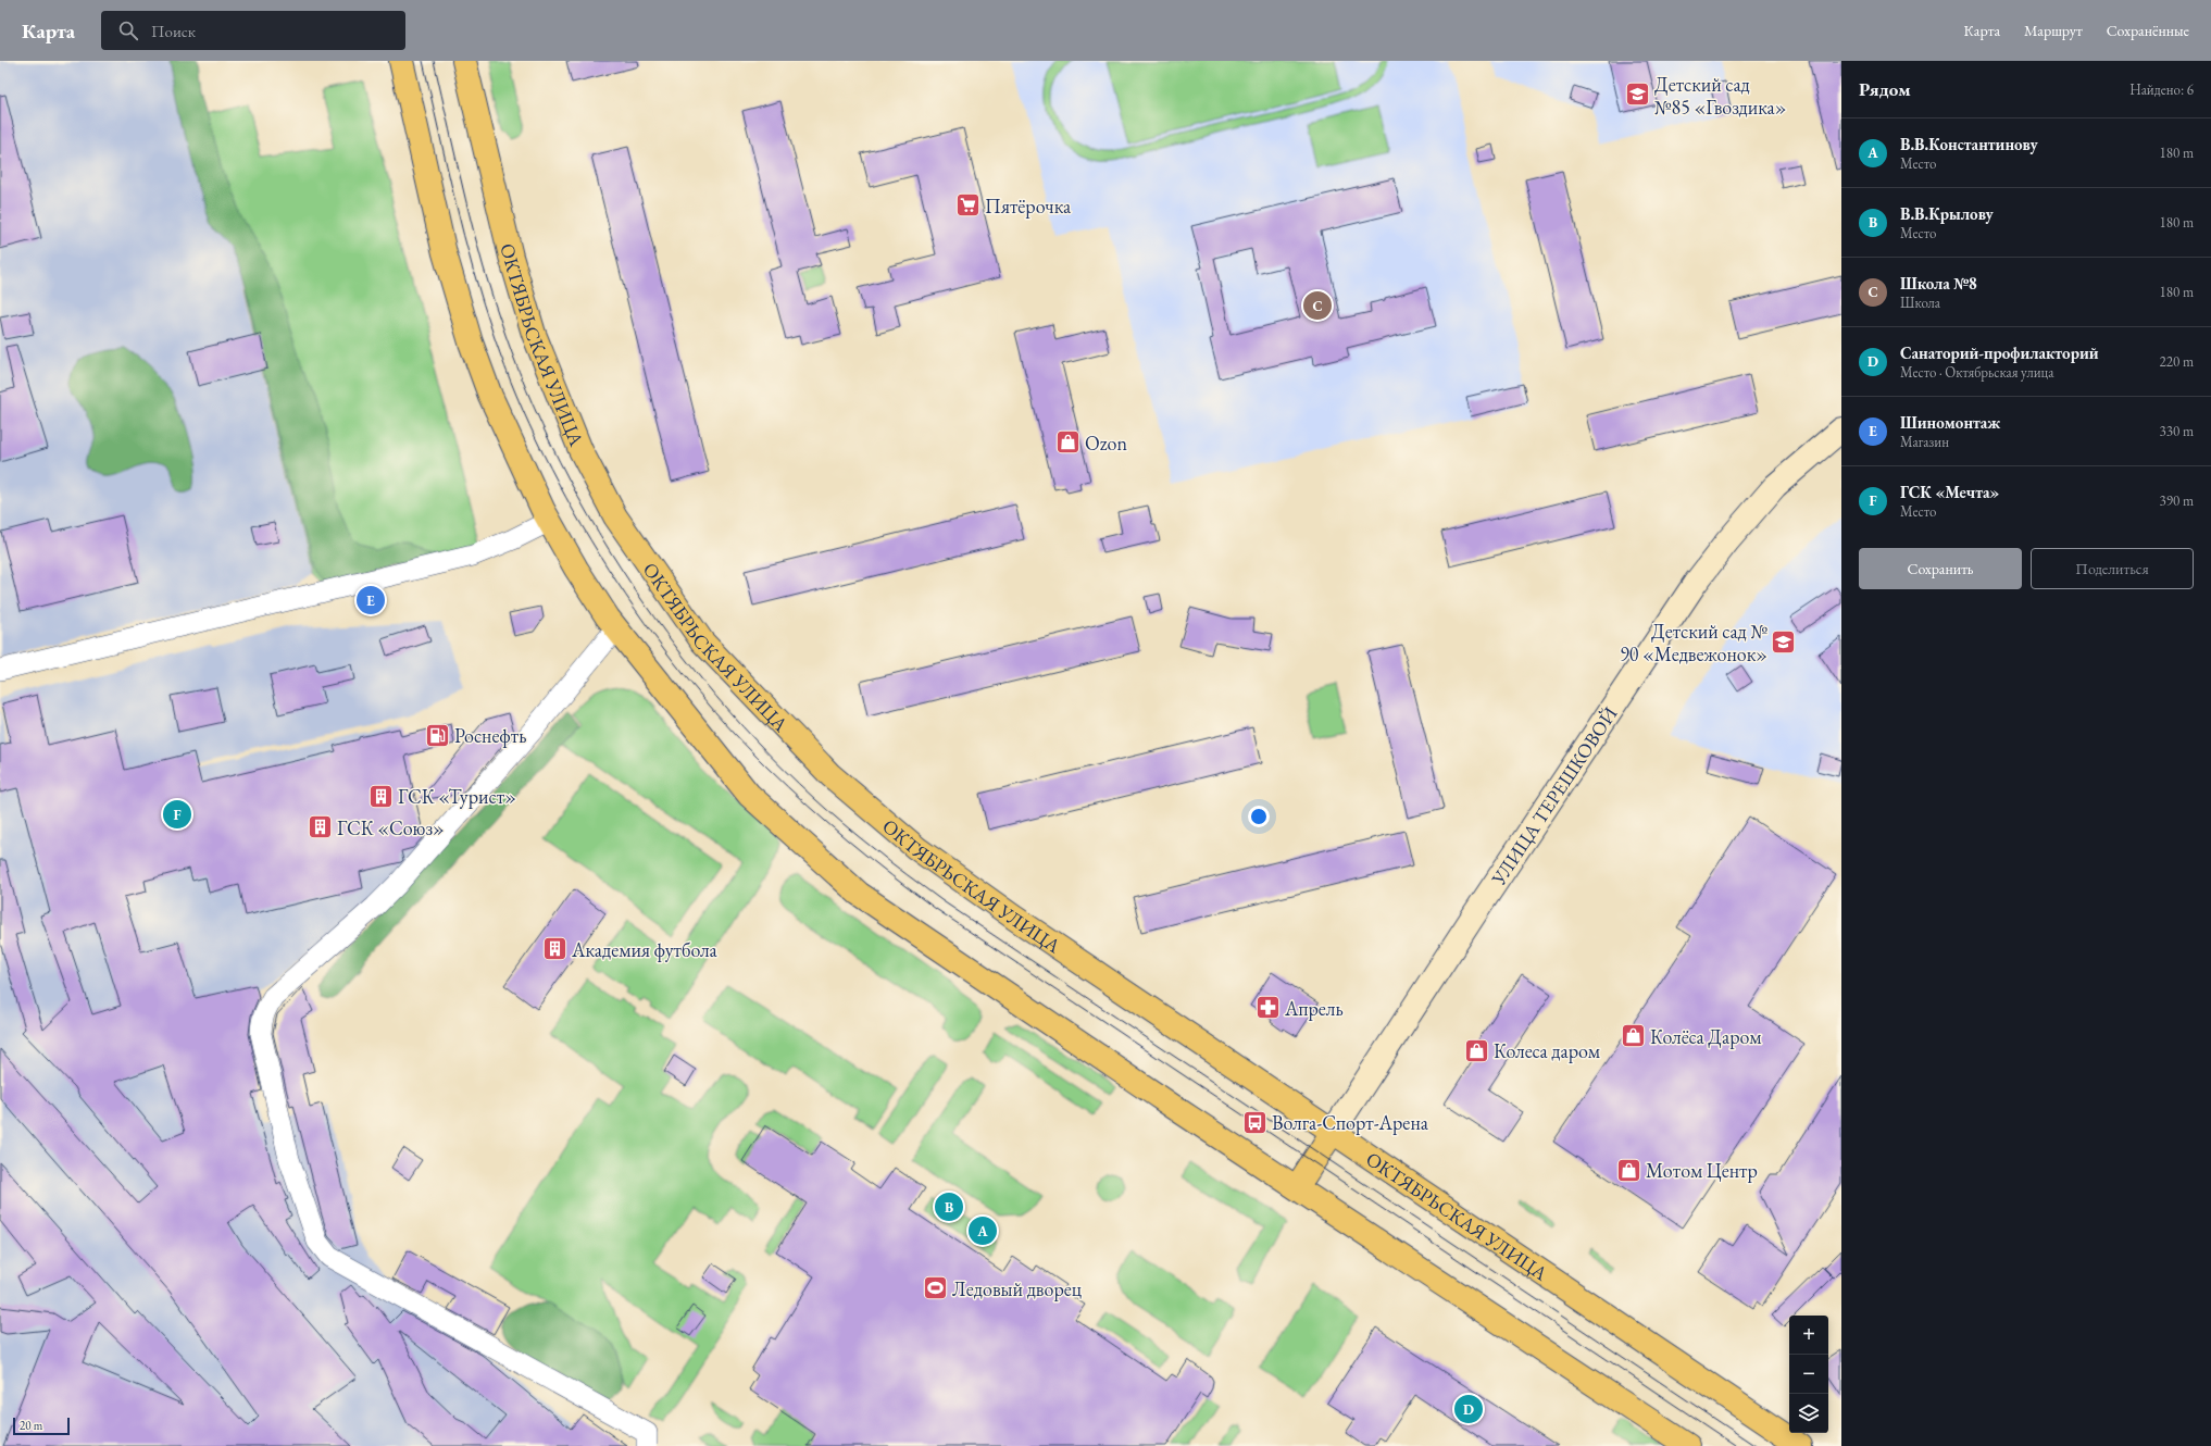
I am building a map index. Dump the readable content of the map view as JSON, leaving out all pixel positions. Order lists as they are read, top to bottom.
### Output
{
  "streets": {
    "main road": ["ОКТЯБРЬСКАЯ УЛИЦА", "УЛИЦА ТЕРЕШКОВОЙ"]
  },
  "crossings": [
    ["ОКТЯБРЬСКАЯ УЛИЦА", "УЛИЦА ТЕРЕШКОВОЙ"]
  ],
  "places": {
    "school or university": ["Детский сад №85 «Гвоздика»", "Детский сад № 90 «Медвежонок»"],
    "supermarket": ["Пятёрочка"],
    "shop": [
      "Ozon",
      "Колёса Даром",
      "Колеса даром",
      "Мотом Центр"
    ],
    "fuel station": ["Роснефть"],
    "building": ["ГСК «Турист»", "ГСК «Союз»", "Академия футбола"],
    "pharmacy": ["Апрель"],
    "bus stop": ["Волга-Спорт-Арена"],
    "sports": ["Ледовый дворец"]
  },
  "scale_bar": "20 m",
  "page": {
    "header": "Карта",
    "search": "Поиск",
    "nav": ["Карта", "Маршрут", "Сохранённые"],
    "heading": ["Рядом", "Найдено: 6"],
    "list": [
      {
        "mark": "A",
        "name": "В.В.Константинову",
        "note": "Место",
        "value": "180 m"
      },
      {
        "mark": "B",
        "name": "В.В.Крылову",
        "note": "Место",
        "value": "180 m"
      },
      {
        "mark": "C",
        "name": "Школа №8",
        "note": "Школа",
        "value": "180 m"
      },
      {
        "mark": "D",
        "name": "Санаторий-профилакторий",
        "note": "Место · Октябрьская улица",
        "value": "220 m"
      },
      {
        "mark": "E",
        "name": "Шиномонтаж",
        "note": "Магазин",
        "value": "330 m"
      },
      {
        "mark": "F",
        "name": "ГСК «Мечта»",
        "note": "Место",
        "value": "390 m"
      }
    ],
    "pins": [
      "C",
      "E",
      "F",
      "B",
      "A",
      "D"
    ],
    "buttons": ["Сохранить", "Поделиться"],
    "map_buttons": ["+", "−"],
    "scale": "20 m"
  }
}
